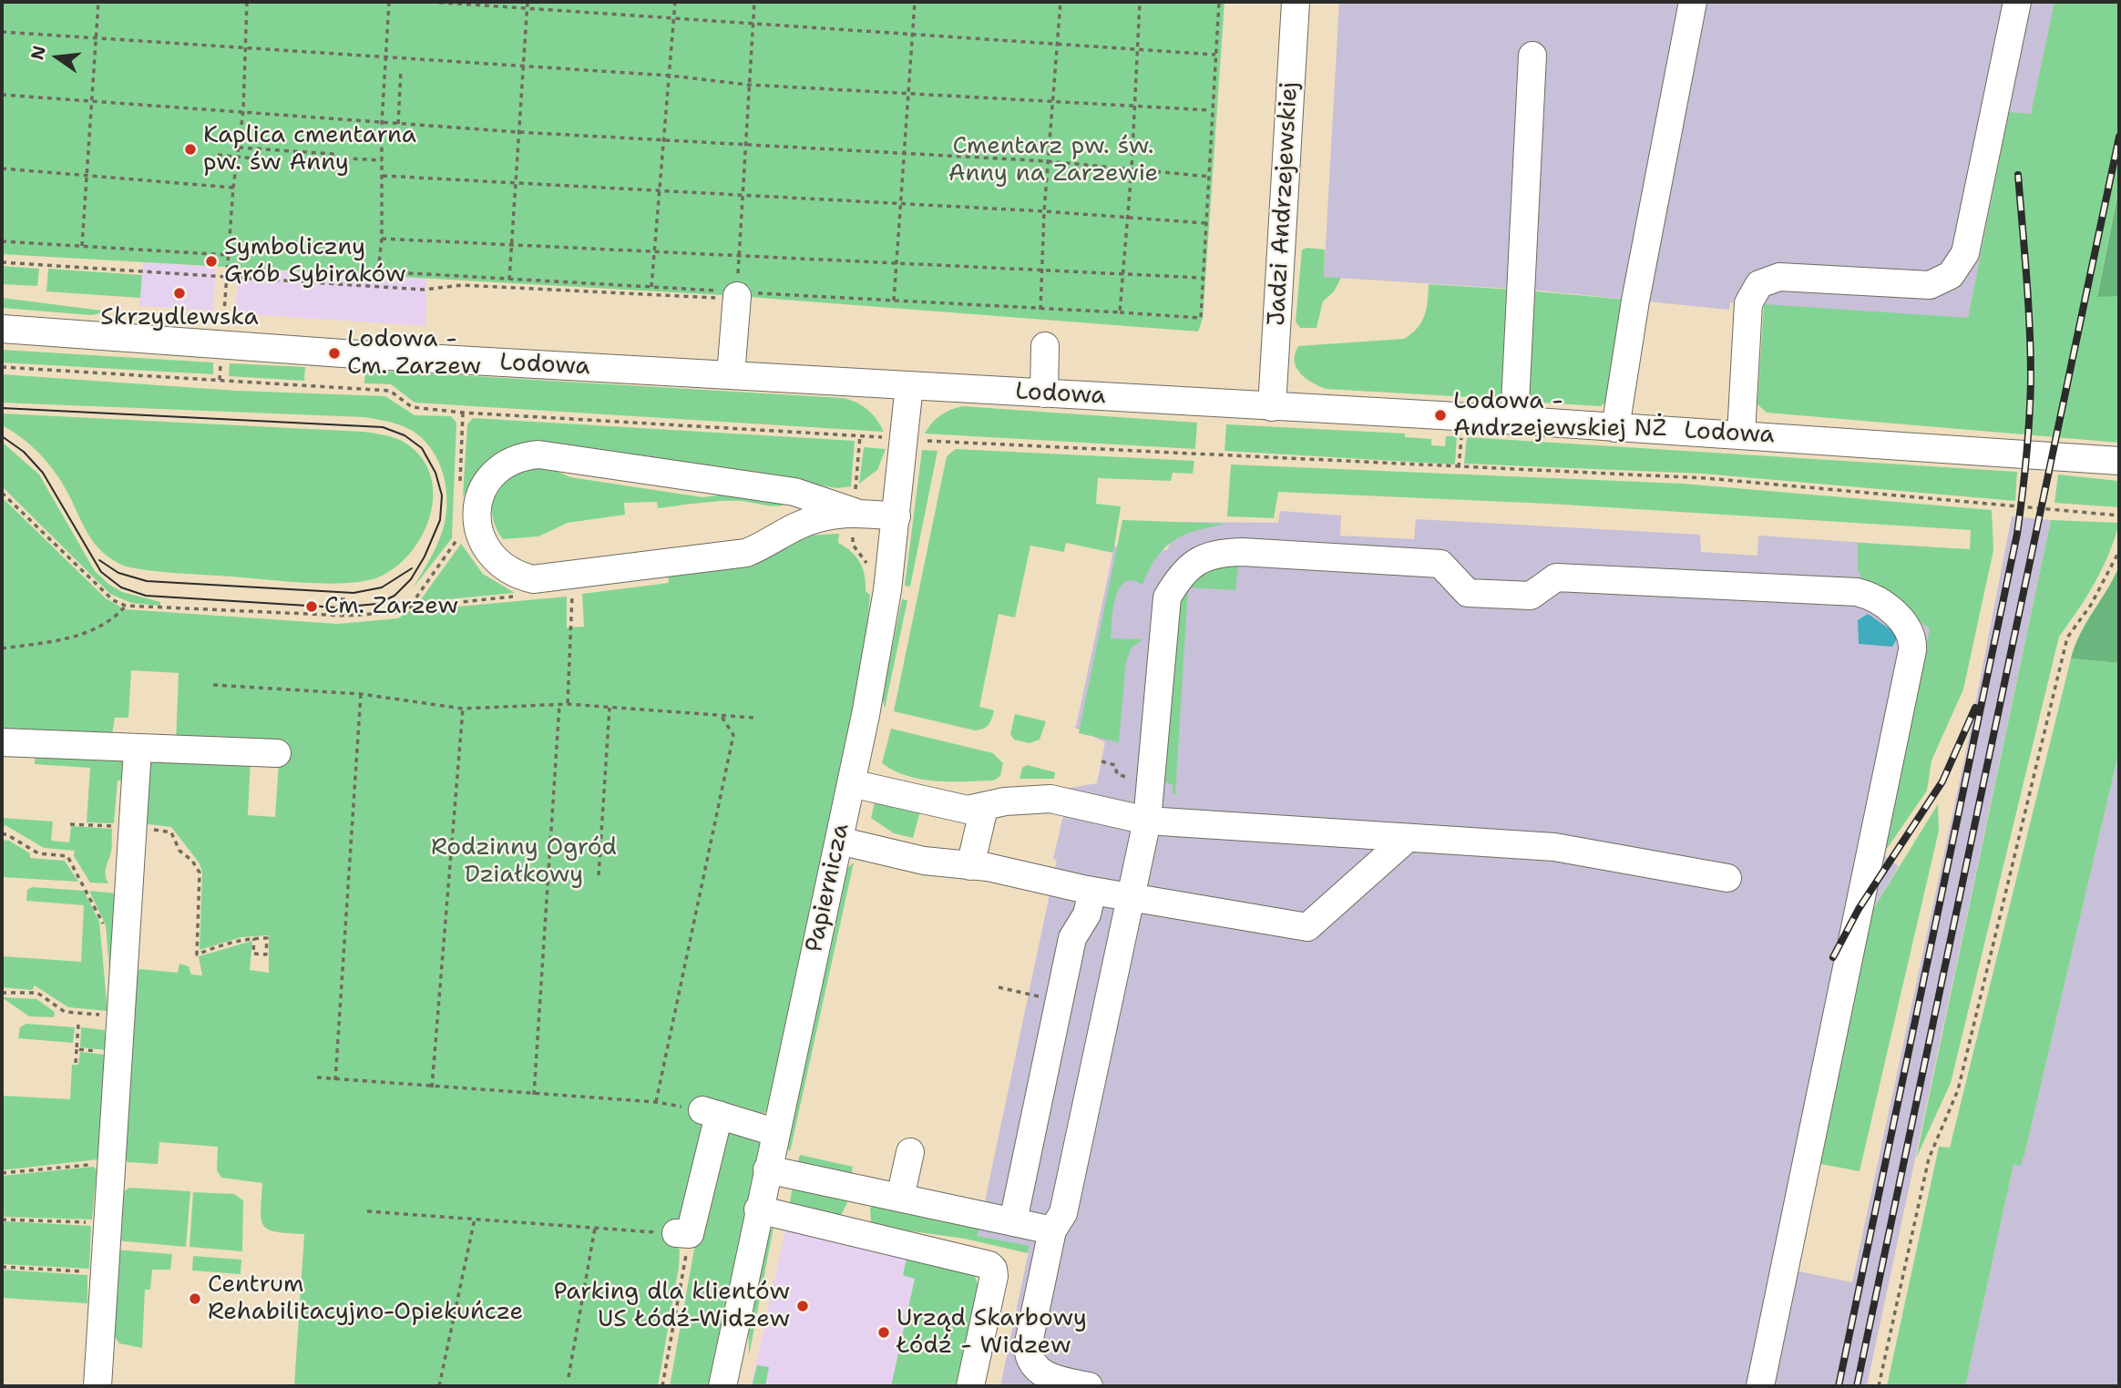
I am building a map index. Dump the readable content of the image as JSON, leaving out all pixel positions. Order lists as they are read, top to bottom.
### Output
{
  "streets": {
    "street": ["Jadzi Andrzejewskiej", "Lodowa", "Papiernicza"]
  },
  "crossings": [
    ["Jadzi Andrzejewskiej", "Lodowa"],
    ["Lodowa", "Papiernicza"]
  ],
  "parks": ["Cmentarz pw. św. Anny na Zarzewie", "Rodzinny Ogród Działkowy"],
  "places": [
    "Kaplica cmentarna pw. św Anny",
    "Symboliczny Grób Sybiraków",
    "Skrzydlewska",
    "Lodowa - Cm. Zarzew",
    "Lodowa - Andrzejewskiej NŻ",
    "Cm. Zarzew",
    "Centrum Rehabilitacyjno-Opiekuńcze",
    "Parking dla klientów US Łódź-Widzew",
    "Urząd Skarbowy Łódź - Widzew"
  ],
  "north": "left"
}
